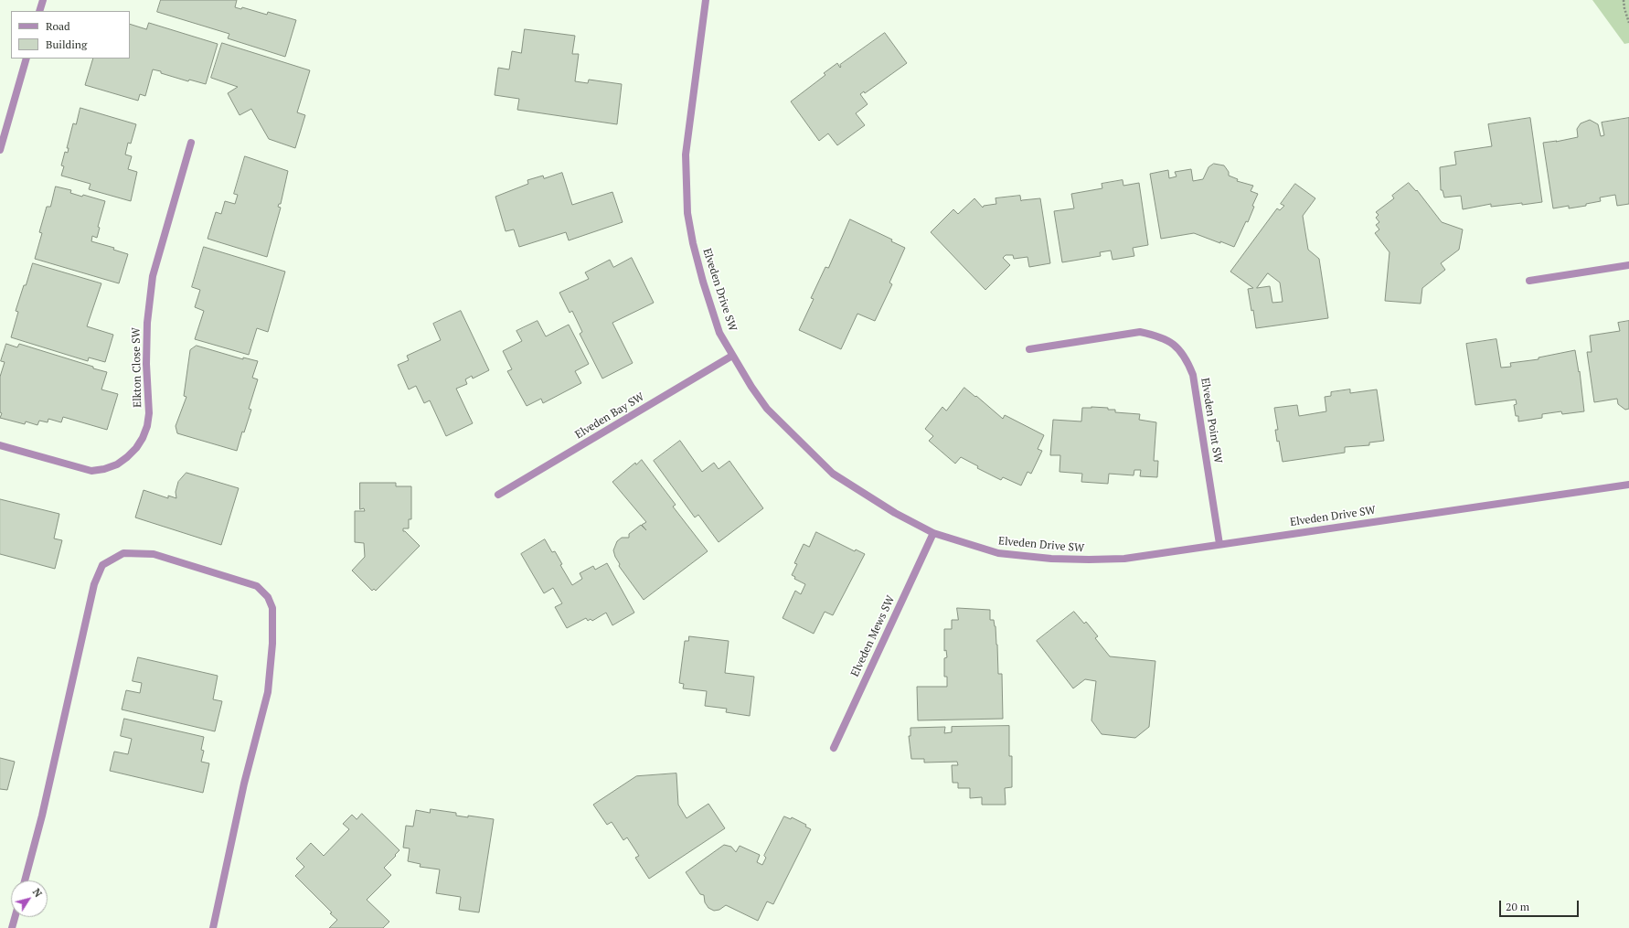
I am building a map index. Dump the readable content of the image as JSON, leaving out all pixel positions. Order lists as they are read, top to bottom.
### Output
{
  "streets": {
    "street": [
      "Elveden Drive SW",
      "Elkton Close SW",
      "Elveden Bay SW",
      "Elveden Point SW",
      "Elveden Mews SW"
    ]
  },
  "crossings": [
    ["Elveden Drive SW", "Elveden Bay SW"],
    ["Elveden Drive SW", "Elveden Point SW"],
    ["Elveden Drive SW", "Elveden Mews SW"]
  ],
  "legend": ["Road", "Building"],
  "scale_bar": "20 m",
  "north": "top right"
}
